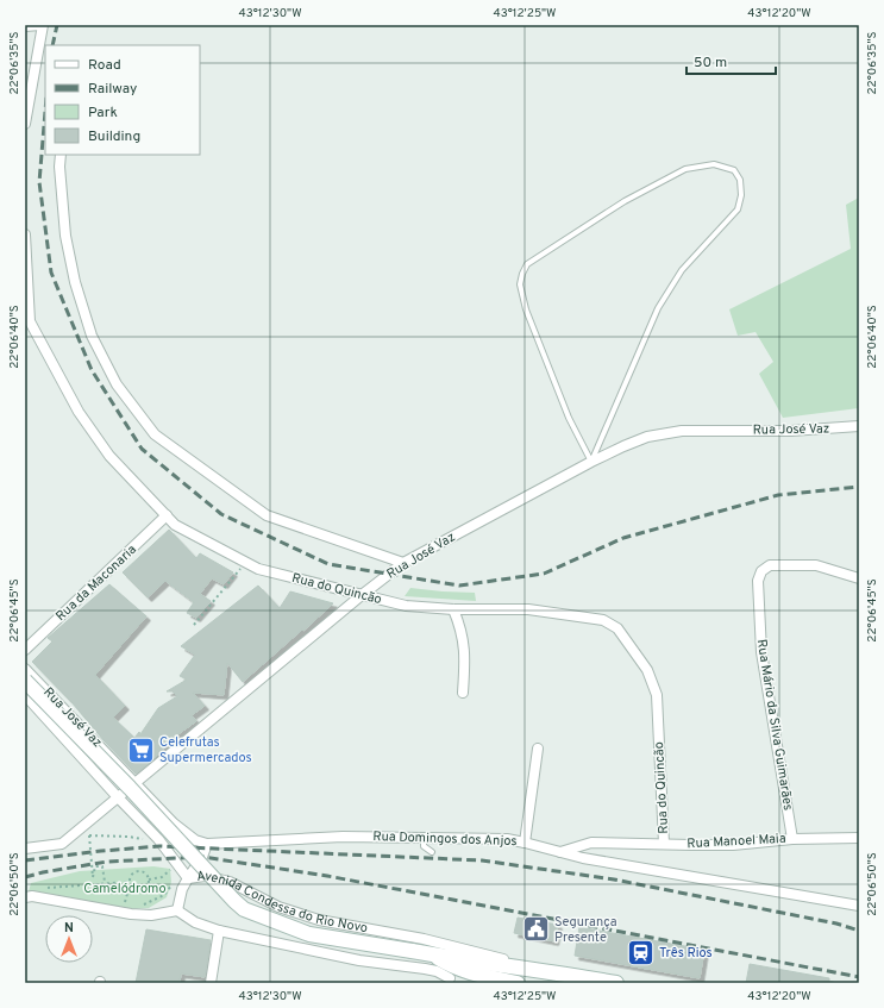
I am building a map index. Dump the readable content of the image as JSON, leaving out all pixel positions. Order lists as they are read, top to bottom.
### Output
{
  "streets": {
    "main road": ["Avenida Condessa do Rio Novo"],
    "street": [
      "Rua José Vaz",
      "Rua da Maconaria",
      "Rua do Quincão",
      "Rua Mário da Silva Guimarães",
      "Rua Domingos dos Anjos",
      "Rua Manoel Maia"
    ]
  },
  "crossings": [
    ["Rua José Vaz", "Rua do Quincão"],
    ["Rua José Vaz", "Rua Domingos dos Anjos"],
    ["Rua da Maconaria", "Rua do Quincão"],
    ["Rua do Quincão", "Rua Manoel Maia"],
    ["Rua Mário da Silva Guimarães", "Rua Manoel Maia"],
    ["Rua Domingos dos Anjos", "Rua Manoel Maia"]
  ],
  "parks": ["Camelódromo"],
  "places": {
    "supermarket": ["Celefrutas Supermercados"],
    "public building": ["Segurança Presente"],
    "station": ["Três Rios"]
  },
  "legend": [
    "Road",
    "Railway",
    "Park",
    "Building"
  ],
  "scale_bar": "50 m",
  "north": "top",
  "coordinates": [
    "43°12'30\"W",
    "43°12'25\"W",
    "43°12'20\"W",
    "22°06'35\"S",
    "22°06'40\"S",
    "22°06'45\"S",
    "22°06'50\"S"
  ]
}
